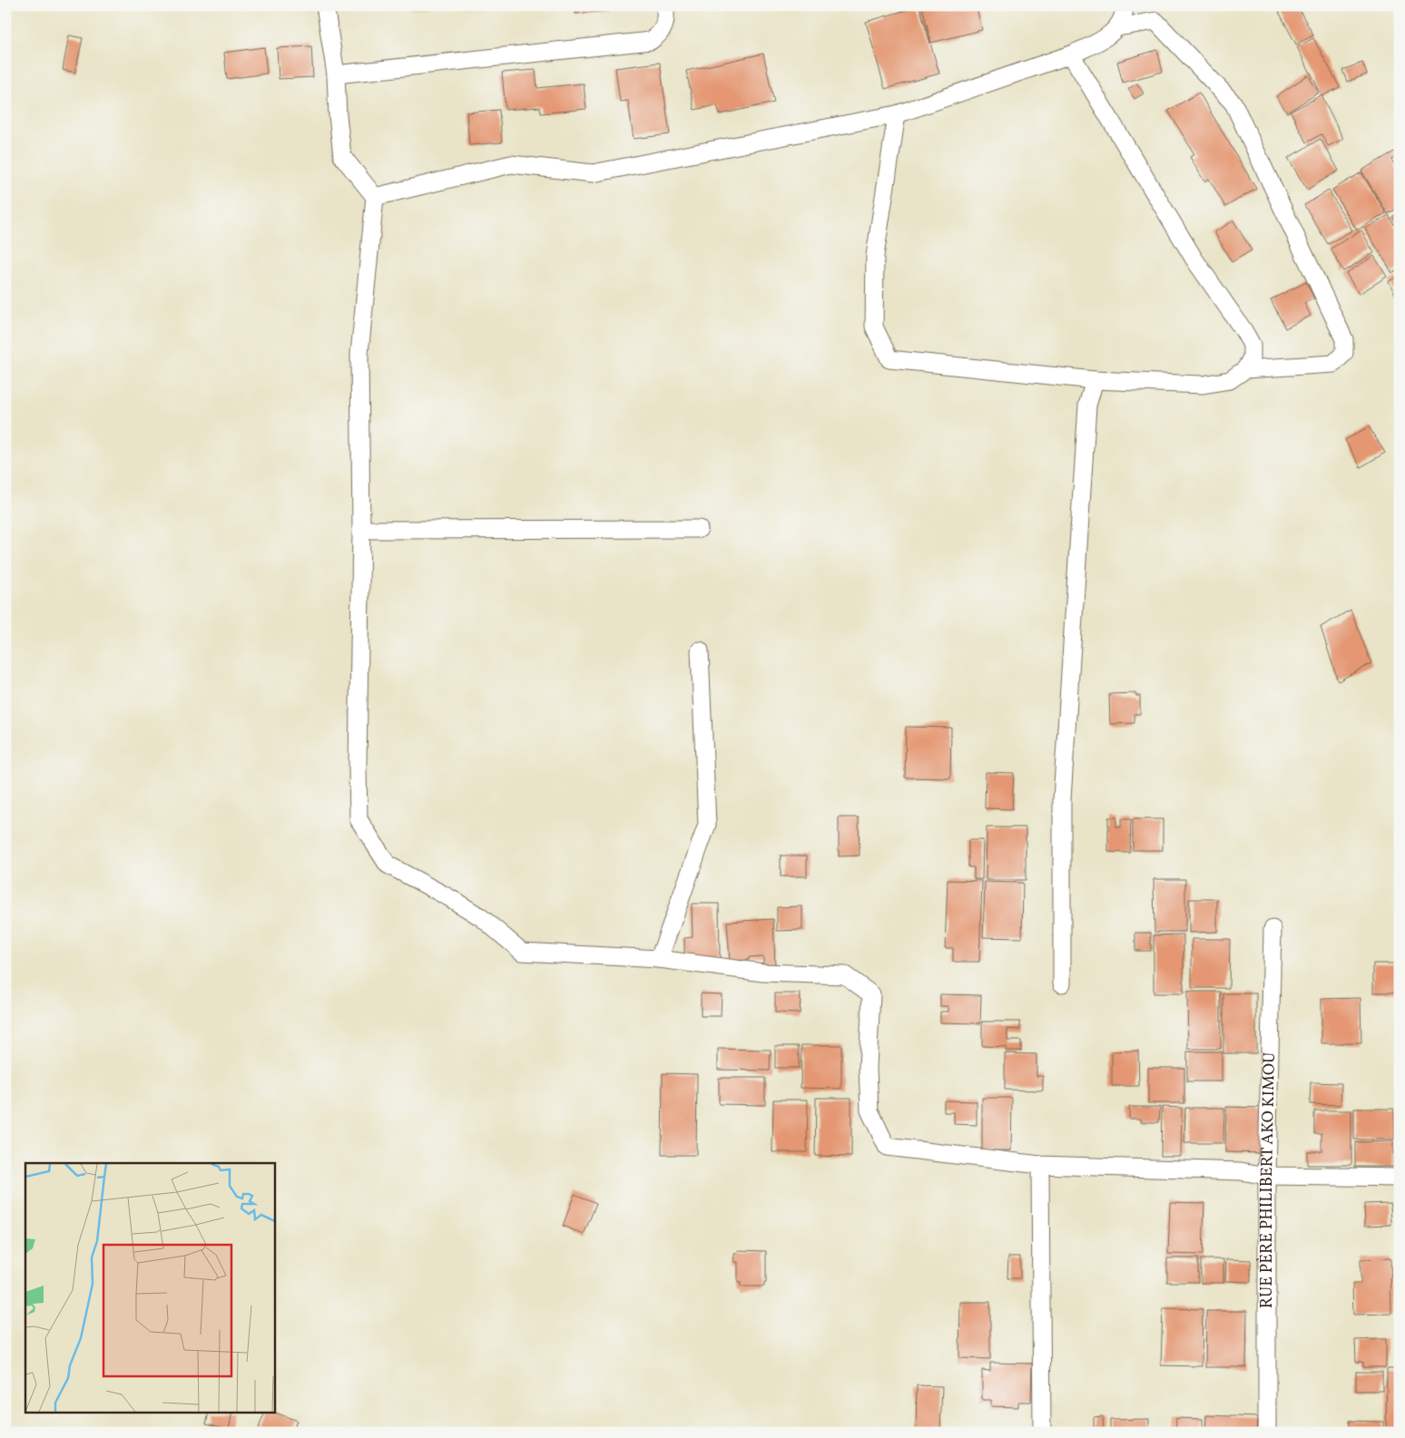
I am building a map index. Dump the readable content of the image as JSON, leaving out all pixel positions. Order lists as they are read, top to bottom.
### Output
{
  "streets": {
    "street": ["RUE PÈRE PHILIBERT AKO KIMOU"]
  }
}
